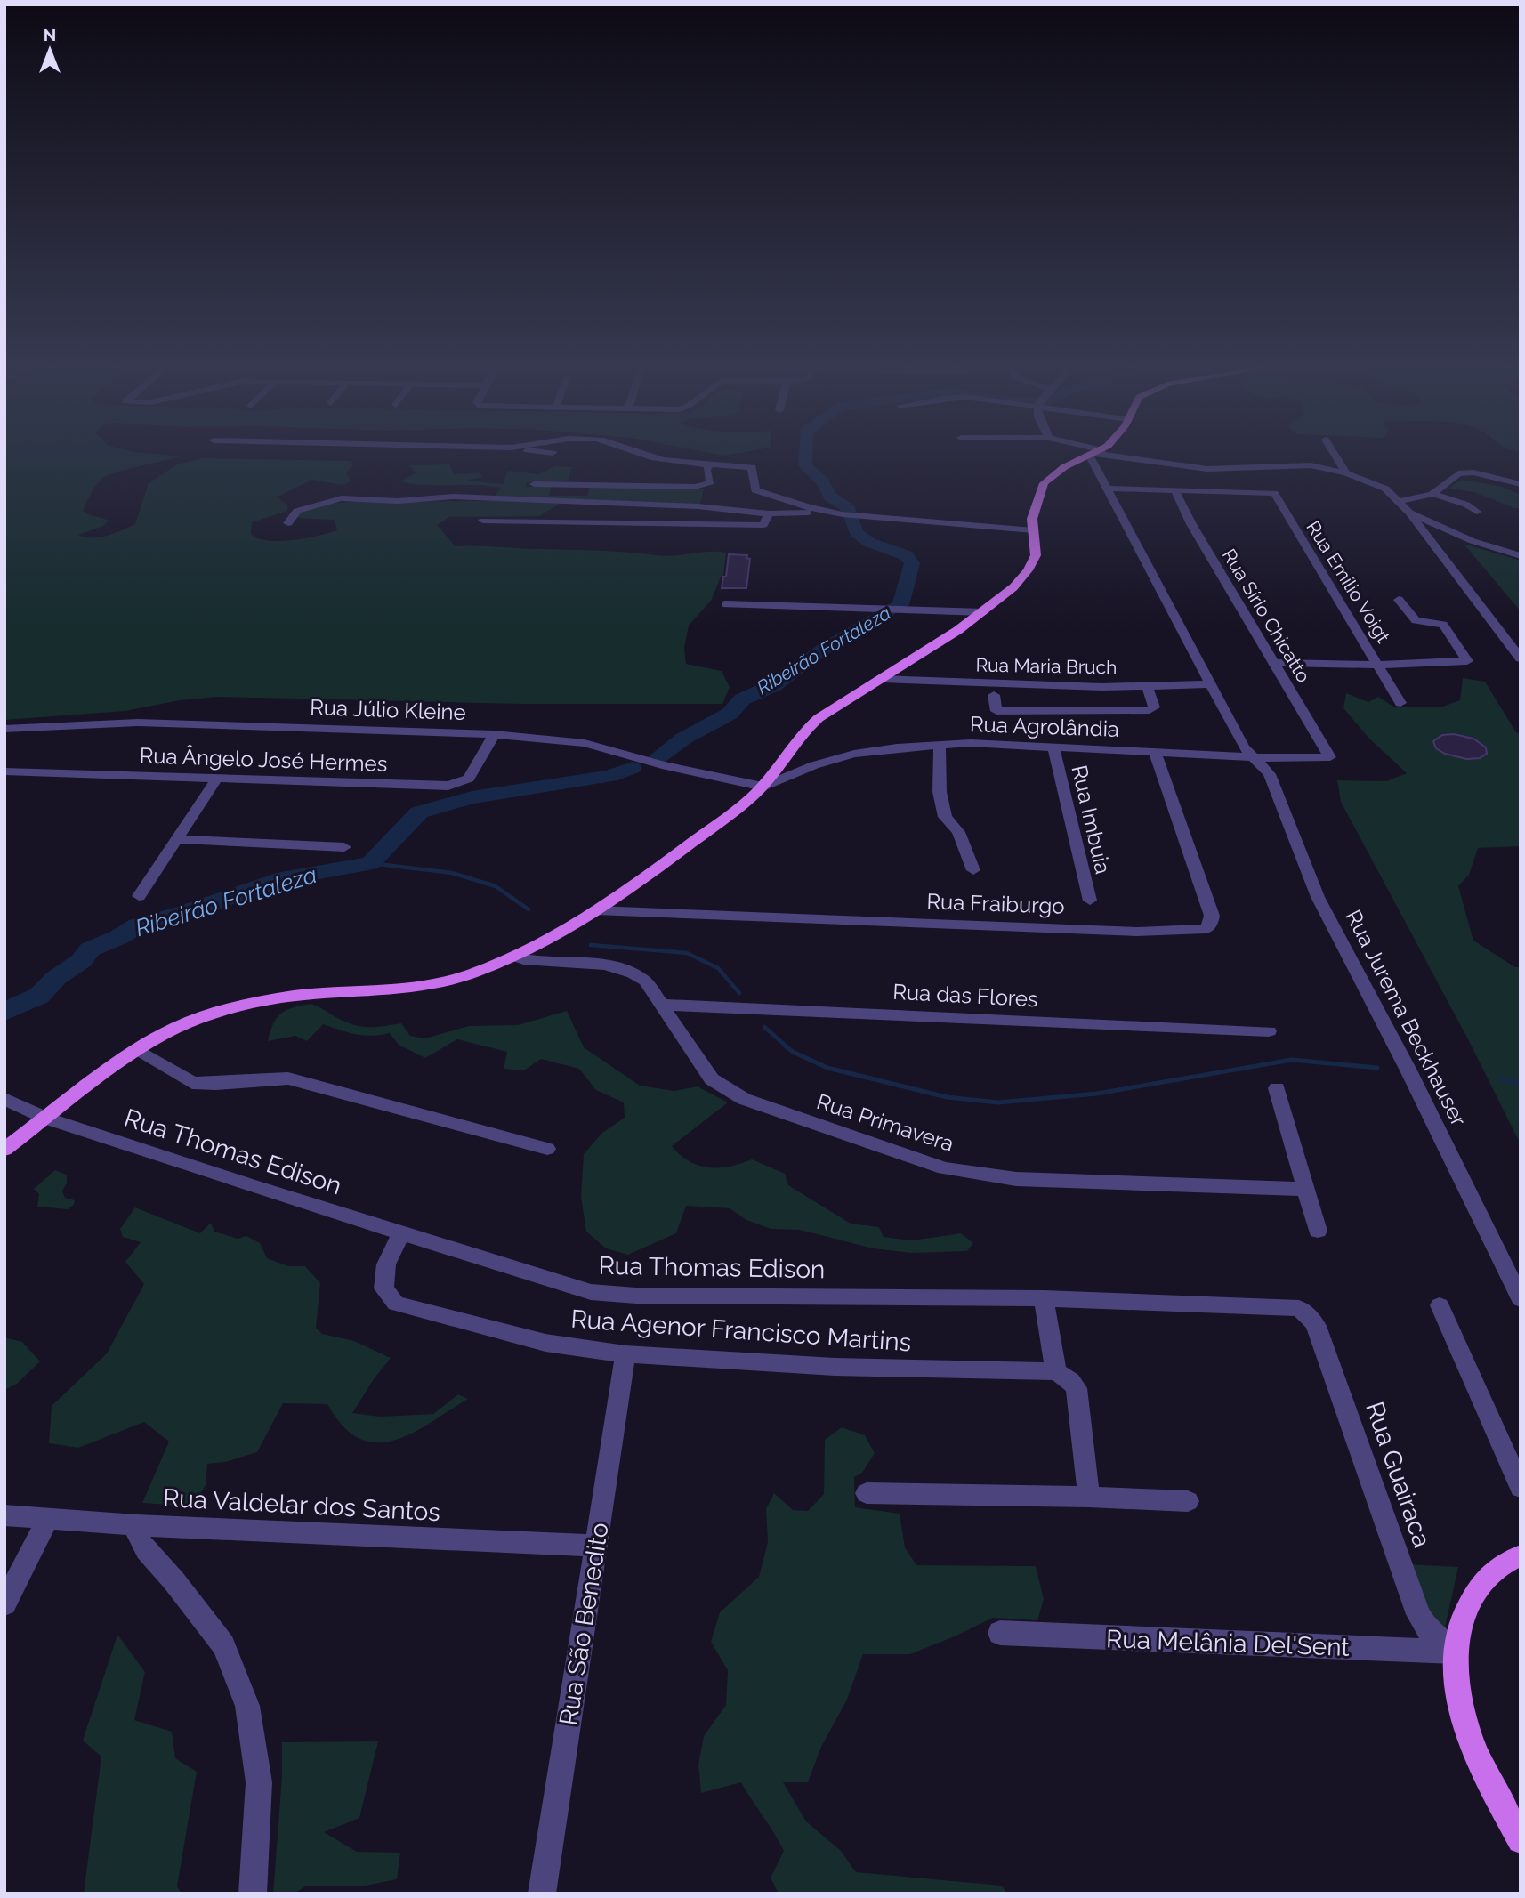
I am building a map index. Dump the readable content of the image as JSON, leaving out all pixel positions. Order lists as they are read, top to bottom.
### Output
{
  "streets": {
    "street": [
      "Rua Emílio Voigt",
      "Rua Sírio Chicatto",
      "Rua Maria Bruch",
      "Rua Júlio Kleine",
      "Rua Agrolândia",
      "Rua Ângelo José Hermes",
      "Rua Imbuia",
      "Rua Fraiburgo",
      "Rua das Flores",
      "Rua Jurema Beckhauser",
      "Rua Primavera",
      "Rua Thomas Edison",
      "Rua Agenor Francisco Martins",
      "Rua Guairaca",
      "Rua Valdelar dos Santos",
      "Rua São Benedito",
      "Rua Melânia Del'Sent"
    ]
  },
  "crossings": [
    ["Rua Emílio Voigt", "Rua Sírio Chicatto"],
    ["Rua Emílio Voigt", "Rua Jurema Beckhauser"],
    ["Rua Sírio Chicatto", "Rua Agrolândia"],
    ["Rua Maria Bruch", "Rua Jurema Beckhauser"],
    ["Rua Júlio Kleine", "Rua Agrolândia"],
    ["Rua Júlio Kleine", "Rua Ângelo José Hermes"],
    ["Rua Agrolândia", "Rua Imbuia"],
    ["Rua Agrolândia", "Rua Fraiburgo"],
    ["Rua Agrolândia", "Rua Jurema Beckhauser"],
    ["Rua das Flores", "Rua Primavera"],
    ["Rua Thomas Edison", "Rua Agenor Francisco Martins"],
    ["Rua Thomas Edison", "Rua Guairaca"],
    ["Rua Agenor Francisco Martins", "Rua São Benedito"],
    ["Rua Guairaca", "Rua Melânia Del'Sent"],
    ["Rua Valdelar dos Santos", "Rua São Benedito"]
  ],
  "water": ["Ribeirão Fortaleza"],
  "north": "top"
}
